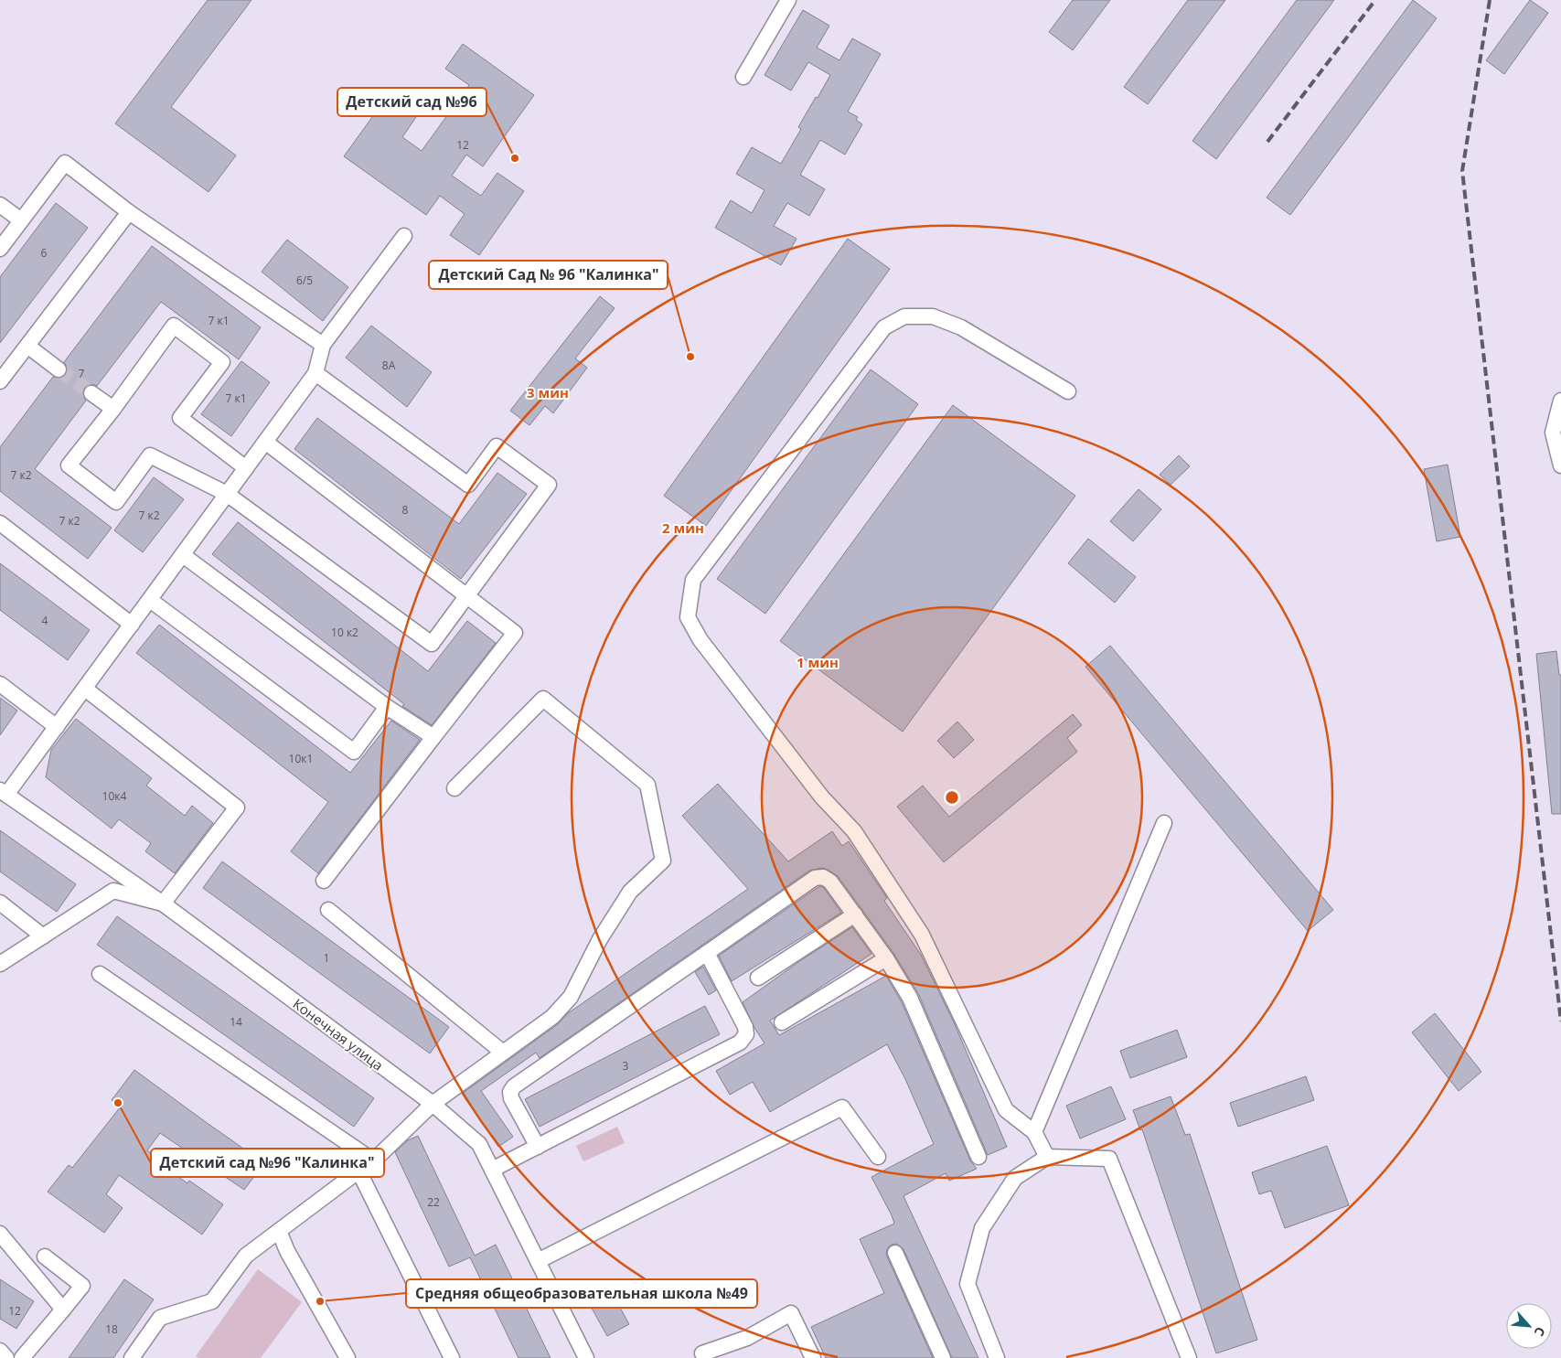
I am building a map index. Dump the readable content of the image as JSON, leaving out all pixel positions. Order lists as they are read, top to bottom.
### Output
{
  "streets": {
    "street": ["Конечная улица"]
  },
  "places": [
    "Детский сад №96",
    "Детский Сад № 96 \"Калинка\"",
    "Детский сад №96 \"Калинка\"",
    "Средняя общеобразовательная школа №49"
  ],
  "house_numbers": [
    "12",
    "6",
    "6/5",
    "7 к1",
    "8А",
    "7",
    "7 к1",
    "7 к2",
    "8",
    "7 к2",
    "7 к2",
    "4",
    "10 к2",
    "10к1",
    "10к4",
    "1",
    "14",
    "3",
    "22",
    "12",
    "18"
  ],
  "north": "bottom right",
  "rings": ["3 мин", "2 мин", "1 мин"]
}
